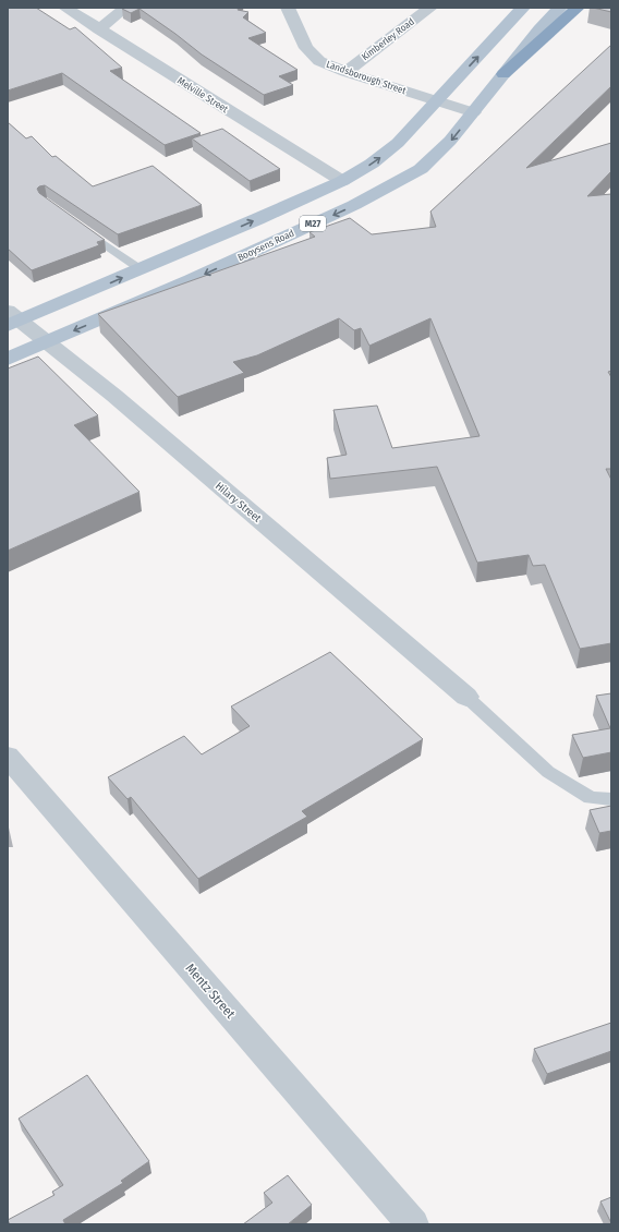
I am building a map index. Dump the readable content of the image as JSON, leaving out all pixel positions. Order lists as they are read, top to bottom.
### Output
{
  "streets": {
    "main road": ["M27", "Booysens Road"],
    "street": [
      "Kimberley Road",
      "Landsborough Street",
      "Melville Street",
      "Hilary Street",
      "Mentz Street"
    ]
  },
  "crossings": [
    ["Kimberley Road", "Landsborough Street"],
    ["Landsborough Street", "M27"],
    ["Landsborough Street", "Booysens Road"],
    ["Melville Street", "M27"],
    ["M27", "Hilary Street"],
    ["Booysens Road", "Hilary Street"]
  ]
}
